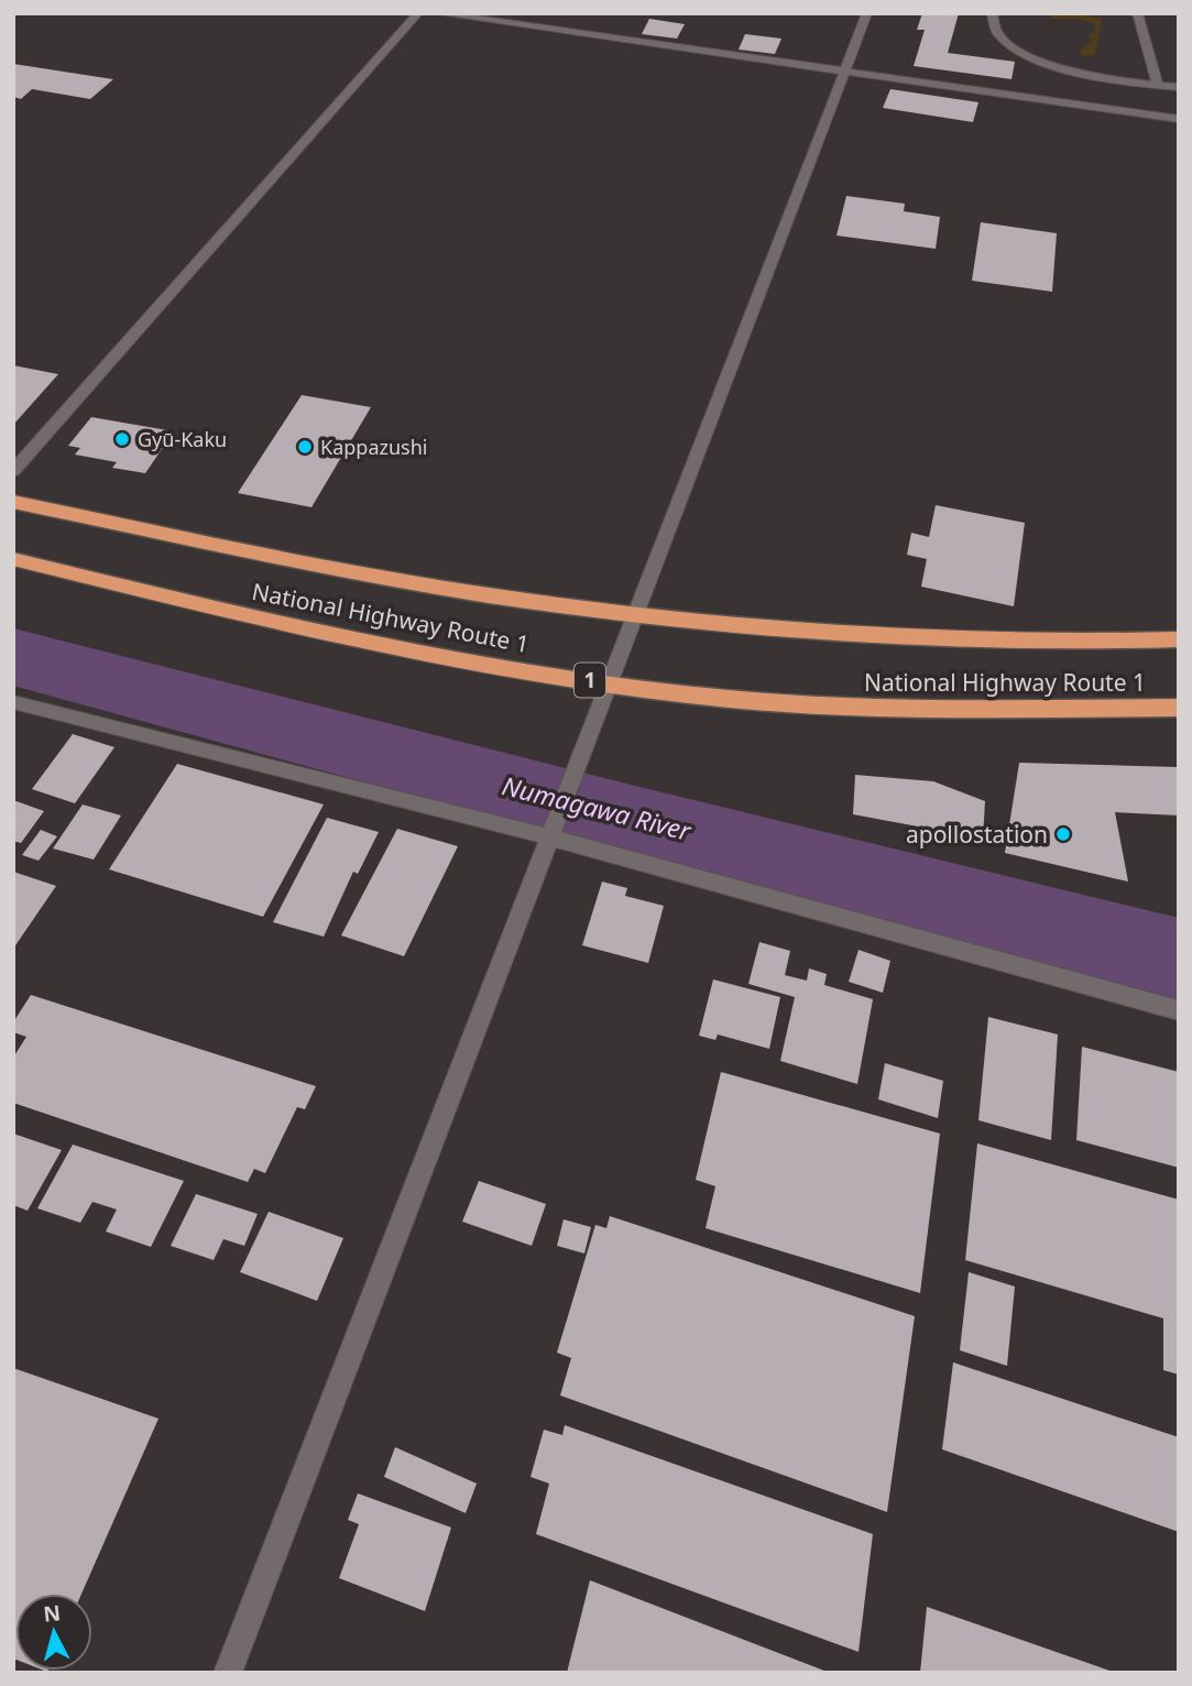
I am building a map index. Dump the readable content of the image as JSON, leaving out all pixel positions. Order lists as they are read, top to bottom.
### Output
{
  "streets": {
    "highway": ["National Highway Route 1", "1"]
  },
  "water": ["Numagawa River"],
  "places": ["Gyū-Kaku", "Kappazushi", "apollostation"],
  "north": "top"
}
